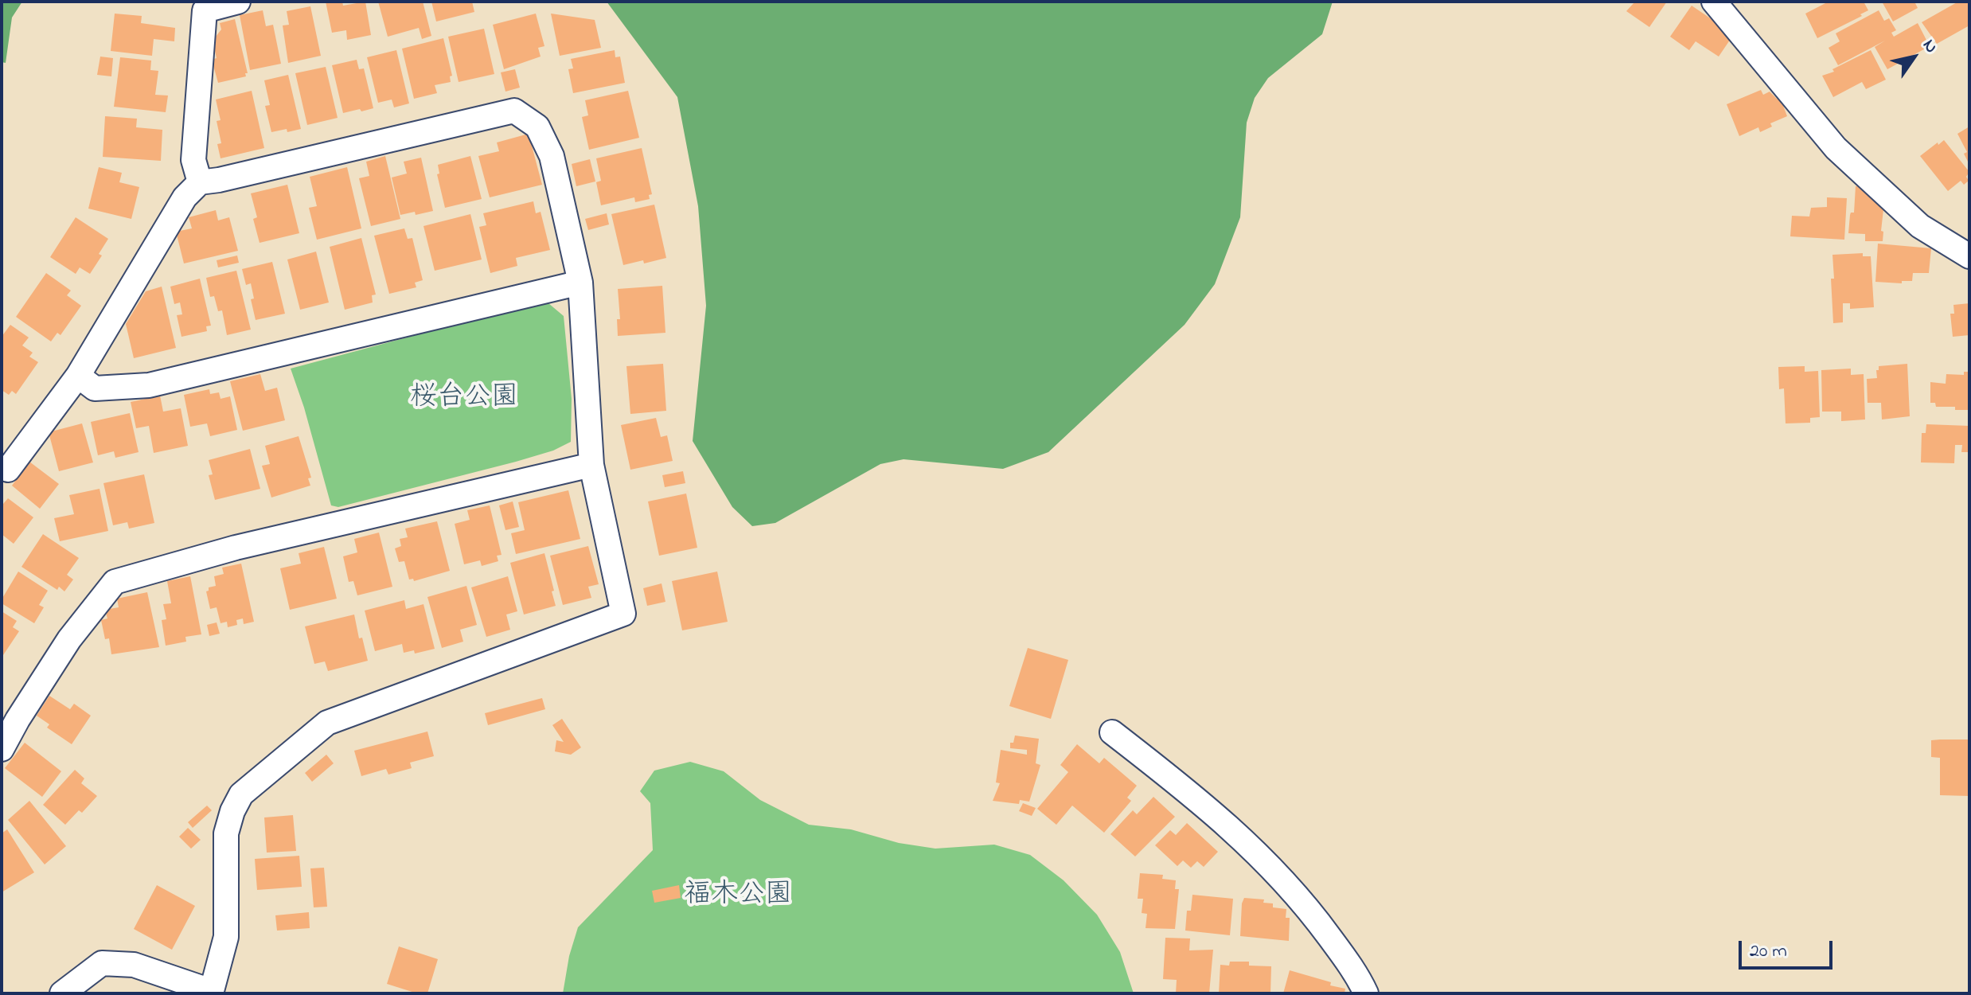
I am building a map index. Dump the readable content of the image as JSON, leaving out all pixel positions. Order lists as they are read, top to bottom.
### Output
{
  "parks": ["桜台公園", "福木公園"],
  "scale_bar": "20 m",
  "north": "top right"
}
